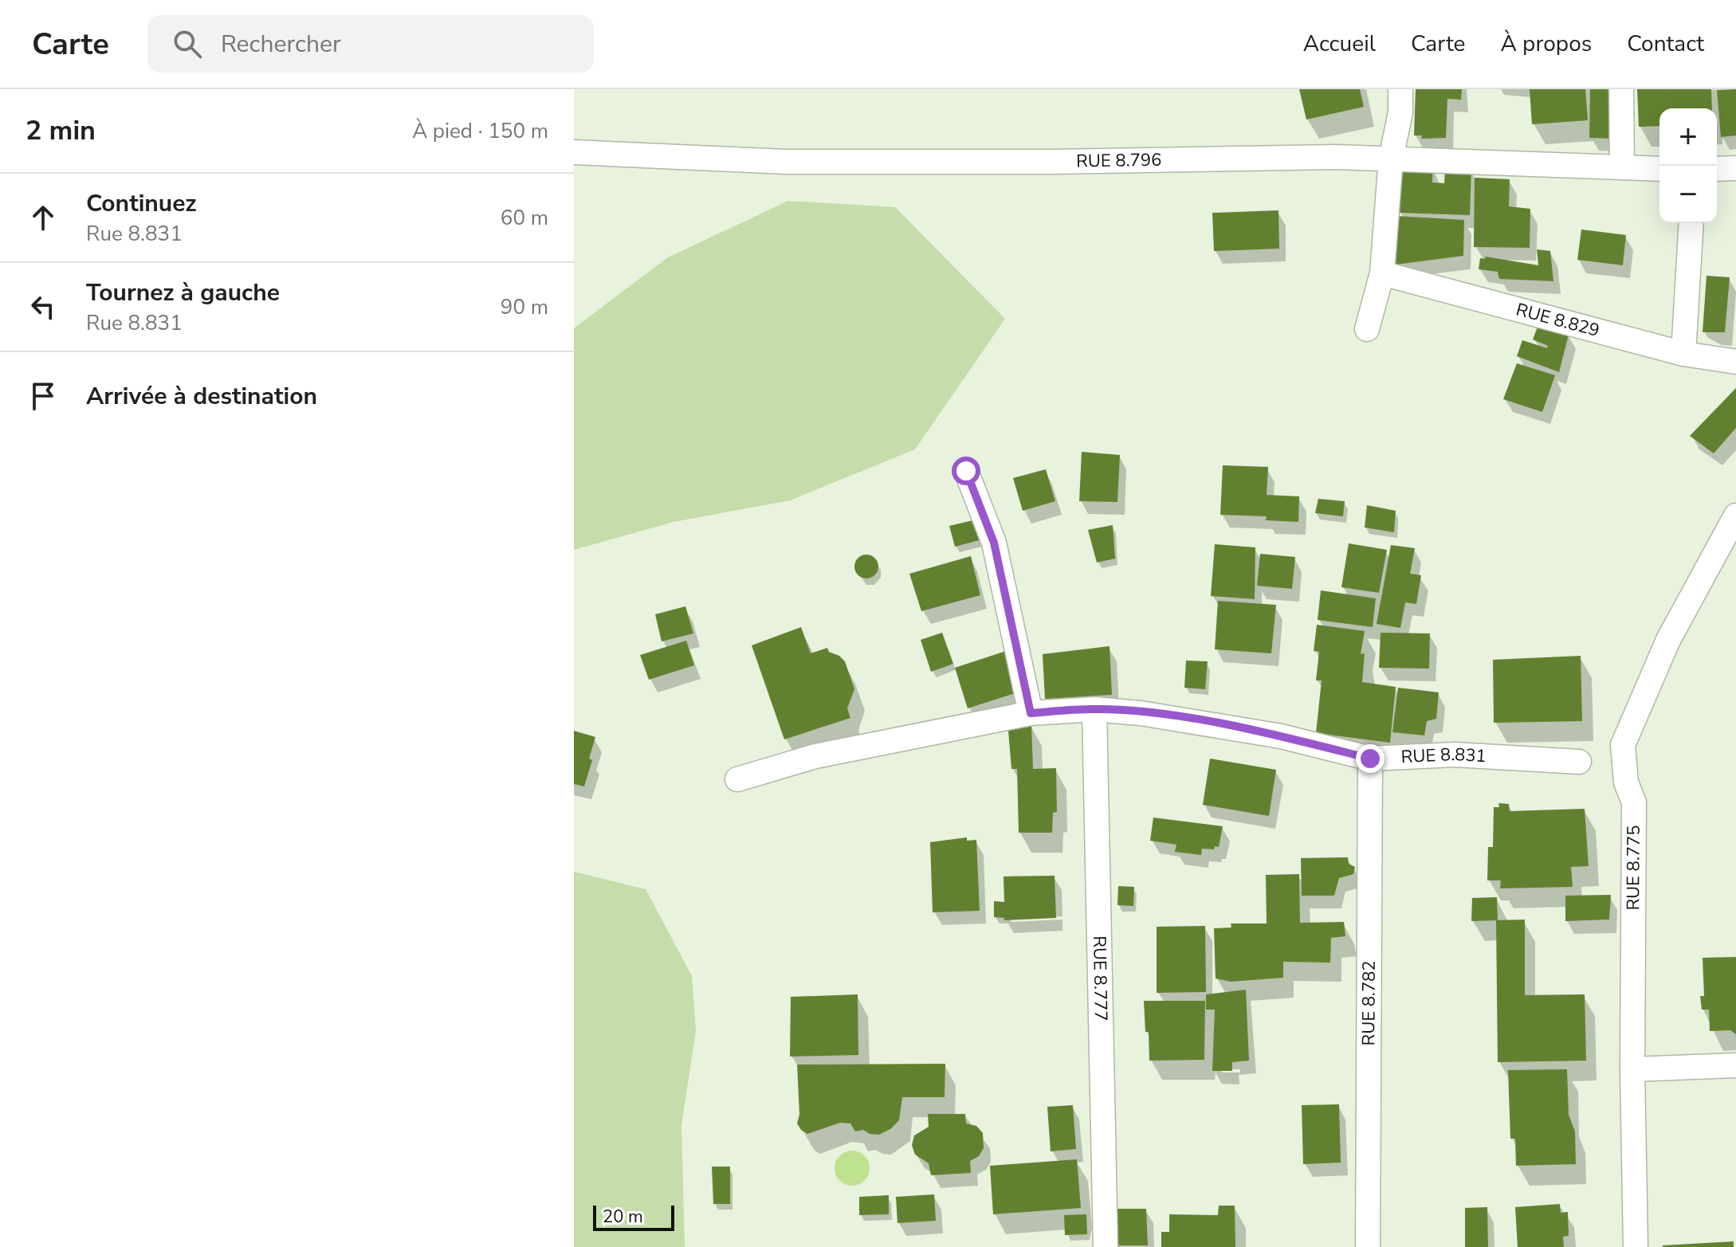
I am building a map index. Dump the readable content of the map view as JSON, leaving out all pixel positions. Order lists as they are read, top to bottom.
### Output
{
  "streets": {
    "street": [
      "RUE 8.796",
      "RUE 8.829",
      "RUE 8.831",
      "RUE 8.775",
      "RUE 8.777",
      "RUE 8.782"
    ]
  },
  "crossings": [
    ["RUE 8.831", "RUE 8.777"],
    ["RUE 8.831", "RUE 8.782"]
  ],
  "scale_bar": "20 m",
  "page": {
    "header": "Carte",
    "search": "Rechercher",
    "nav": [
      "Accueil",
      "Carte",
      "À propos",
      "Contact"
    ],
    "heading": ["2 min", "À pied · 150 m"],
    "map_buttons": ["+", "−"],
    "list": [
      ["Continuez", "Rue 8.831", "60 m"],
      ["Tournez à gauche", "Rue 8.831", "90 m"],
      "Arrivée à destination"
    ],
    "scale": "20 m"
  }
}
